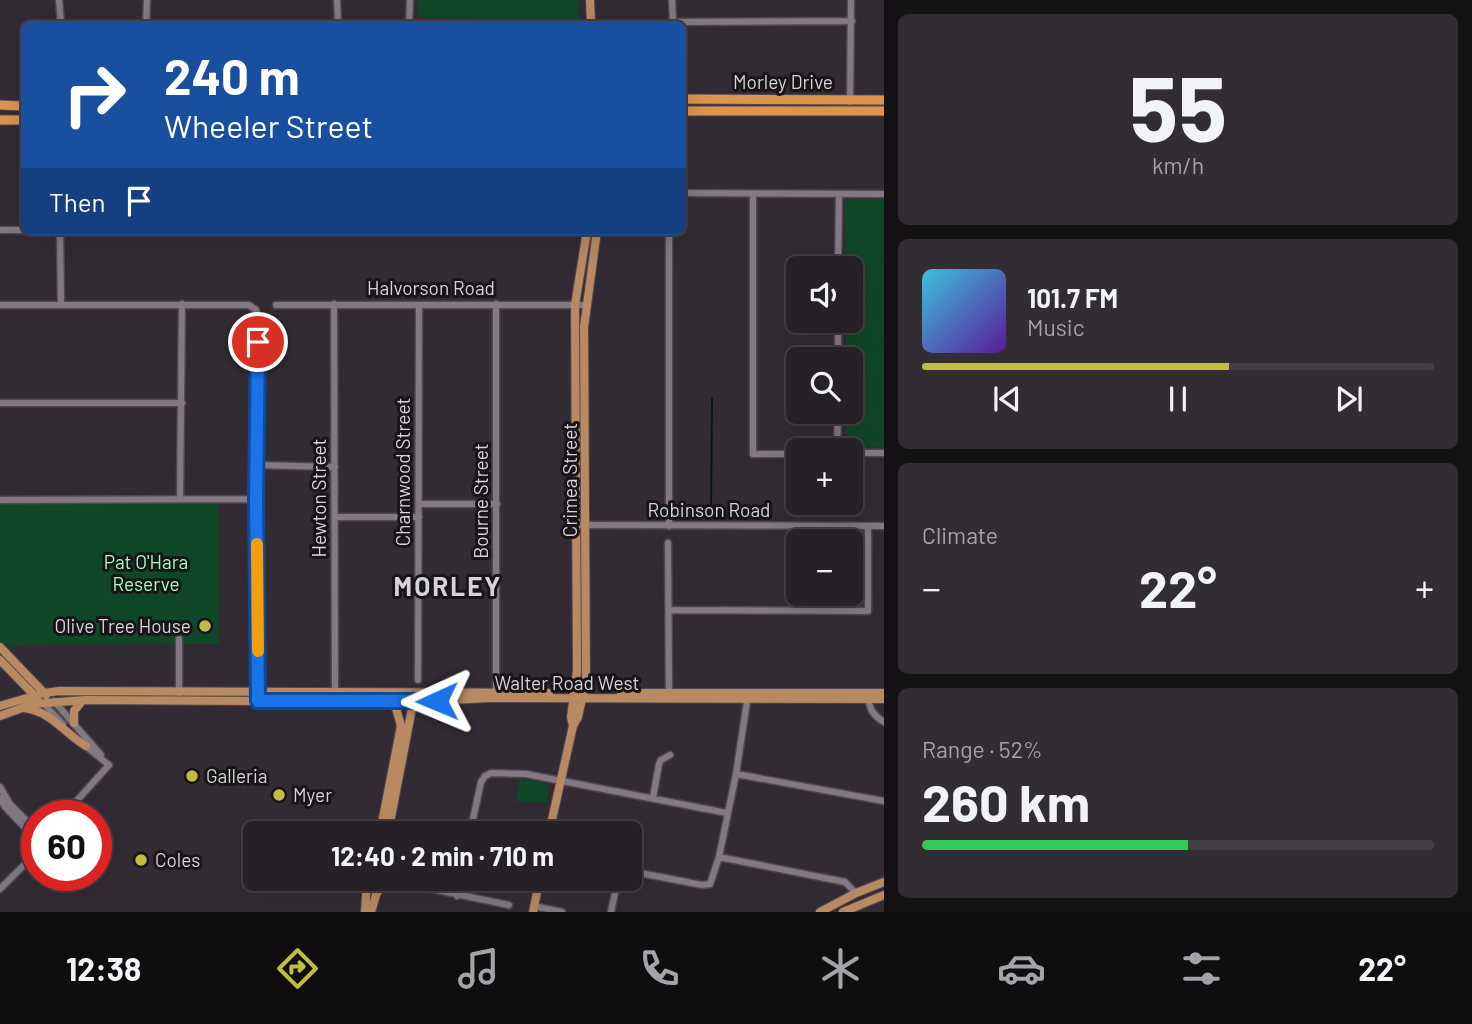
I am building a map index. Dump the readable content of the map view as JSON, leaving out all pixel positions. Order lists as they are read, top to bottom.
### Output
{
  "streets": {
    "highway": ["Morley Drive"],
    "main road": ["Crimea Street", "Walter Road West"],
    "street": [
      "Halvorson Road",
      "Charnwood Street",
      "Hewton Street",
      "Bourne Street",
      "Robinson Road"
    ]
  },
  "crossings": [
    ["Halvorson Road", "Charnwood Street"],
    ["Halvorson Road", "Crimea Street"],
    ["Halvorson Road", "Hewton Street"],
    ["Halvorson Road", "Bourne Street"],
    ["Crimea Street", "Robinson Road"],
    ["Crimea Street", "Walter Road West"],
    ["Hewton Street", "Walter Road West"],
    ["Bourne Street", "Walter Road West"]
  ],
  "districts": ["MORLEY"],
  "parks": ["Pat O'Hara Reserve"],
  "places": [
    "Olive Tree House",
    "Galleria",
    "Myer",
    "Coles"
  ],
  "page": {
    "tile": [
      ["55", "km/h"],
      "Climate",
      ["Range · 52%", "260 km"]
    ],
    "turn": ["240 m", "Wheeler Street"],
    "then": "Then",
    "map_buttons": ["+", "−"],
    "song": ["101.7 FM", "Music"],
    "heat": ["−", "22°", "+"],
    "limit": "60",
    "trip": "12:40 · 2 min · 710 m",
    "tabs": ["12:38", "22°"]
  }
}
